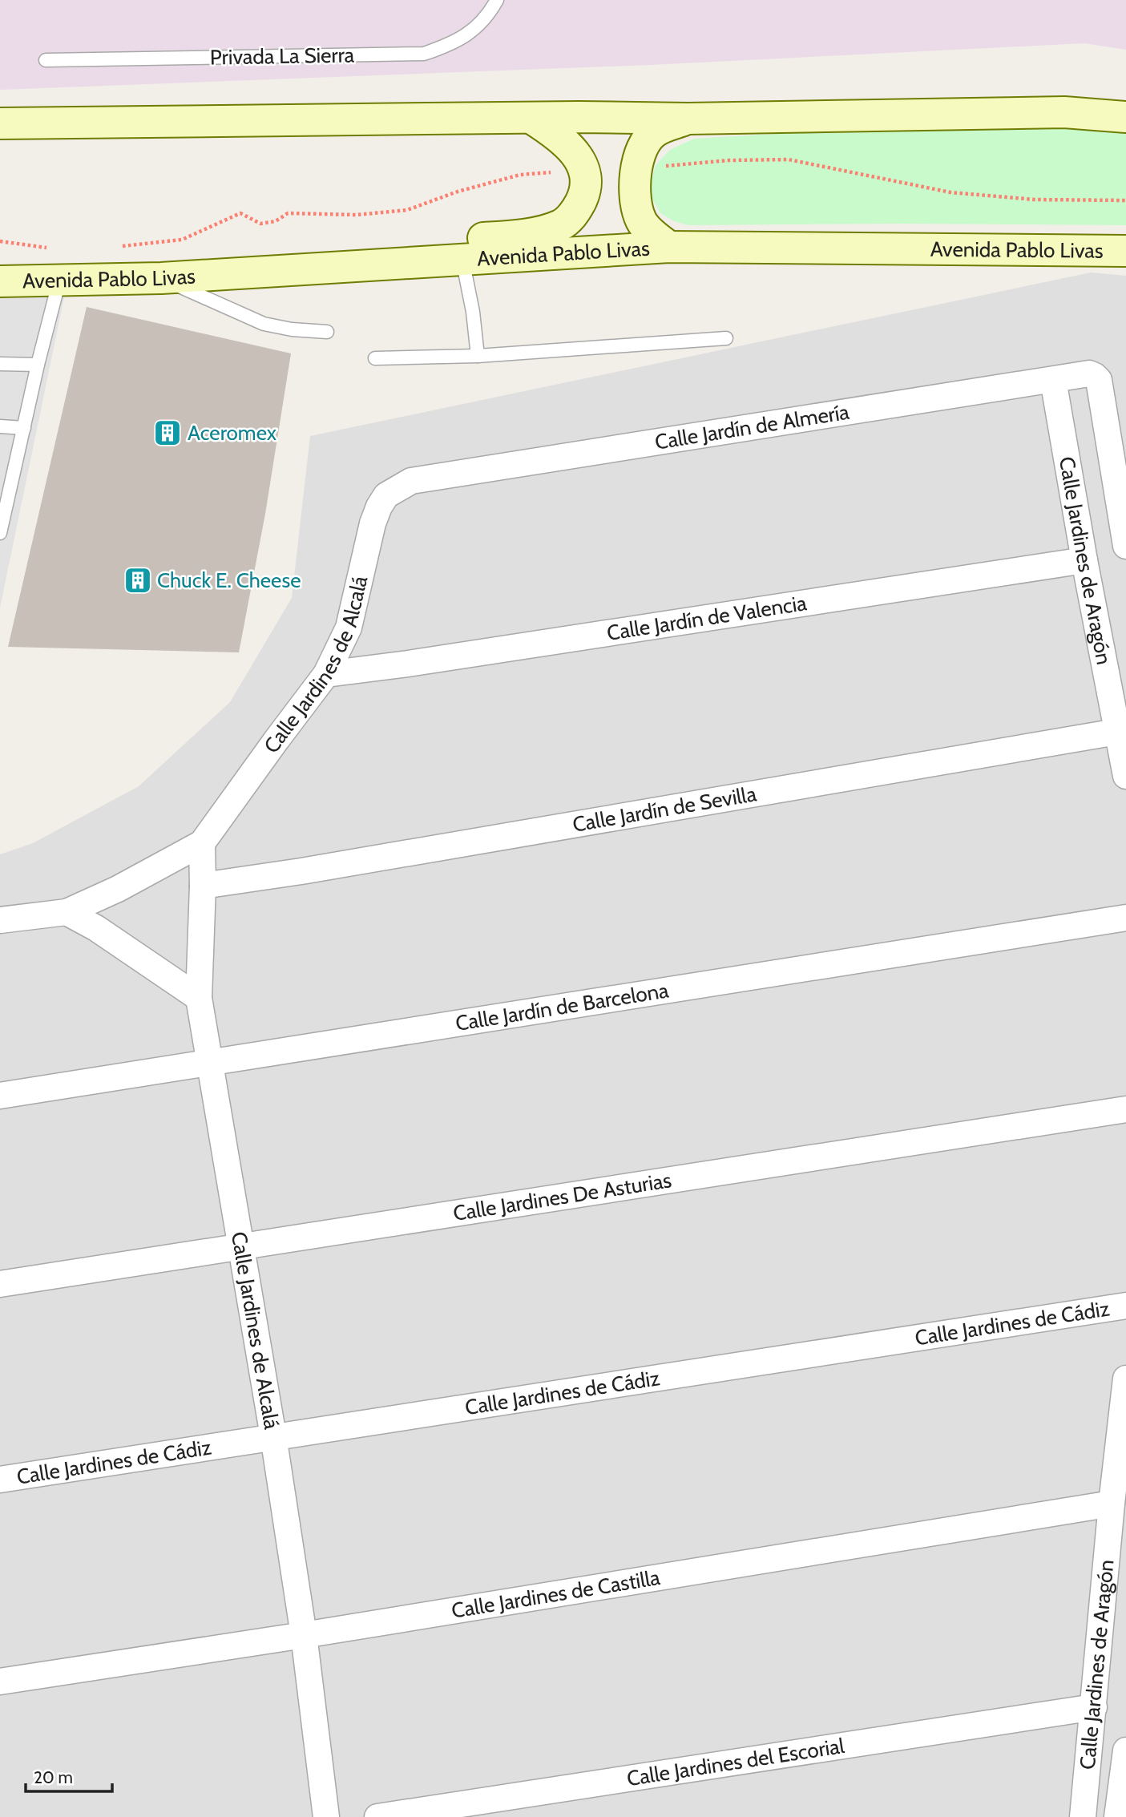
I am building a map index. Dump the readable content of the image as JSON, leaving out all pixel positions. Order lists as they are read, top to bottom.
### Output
{
  "streets": {
    "main road": ["Avenida Pablo Livas"],
    "street": [
      "Calle Jardín de Almería",
      "Calle Jardines de Aragón",
      "Calle Jardín de Valencia",
      "Calle Jardines de Alcalá",
      "Calle Jardín de Sevilla",
      "Calle Jardín de Barcelona",
      "Calle Jardines De Asturias",
      "Calle Jardines de Cádiz",
      "Calle Jardines de Castilla",
      "Calle Jardines del Escorial"
    ],
    "lane": ["Privada La Sierra"]
  },
  "crossings": [
    ["Calle Jardín de Almería", "Calle Jardines de Aragón"],
    ["Calle Jardín de Almería", "Calle Jardines de Alcalá"],
    ["Calle Jardines de Aragón", "Calle Jardín de Valencia"],
    ["Calle Jardines de Aragón", "Calle Jardín de Sevilla"],
    ["Calle Jardines de Aragón", "Calle Jardines de Castilla"],
    ["Calle Jardines de Aragón", "Calle Jardines del Escorial"],
    ["Calle Jardín de Valencia", "Calle Jardines de Alcalá"],
    ["Calle Jardines de Alcalá", "Calle Jardín de Sevilla"],
    ["Calle Jardines de Alcalá", "Calle Jardín de Barcelona"],
    ["Calle Jardines de Alcalá", "Calle Jardines De Asturias"],
    ["Calle Jardines de Alcalá", "Calle Jardines de Cádiz"],
    ["Calle Jardines de Alcalá", "Calle Jardines de Castilla"]
  ],
  "places": {
    "building": ["Aceromex", "Chuck E. Cheese"]
  },
  "scale_bar": "20 m"
}
